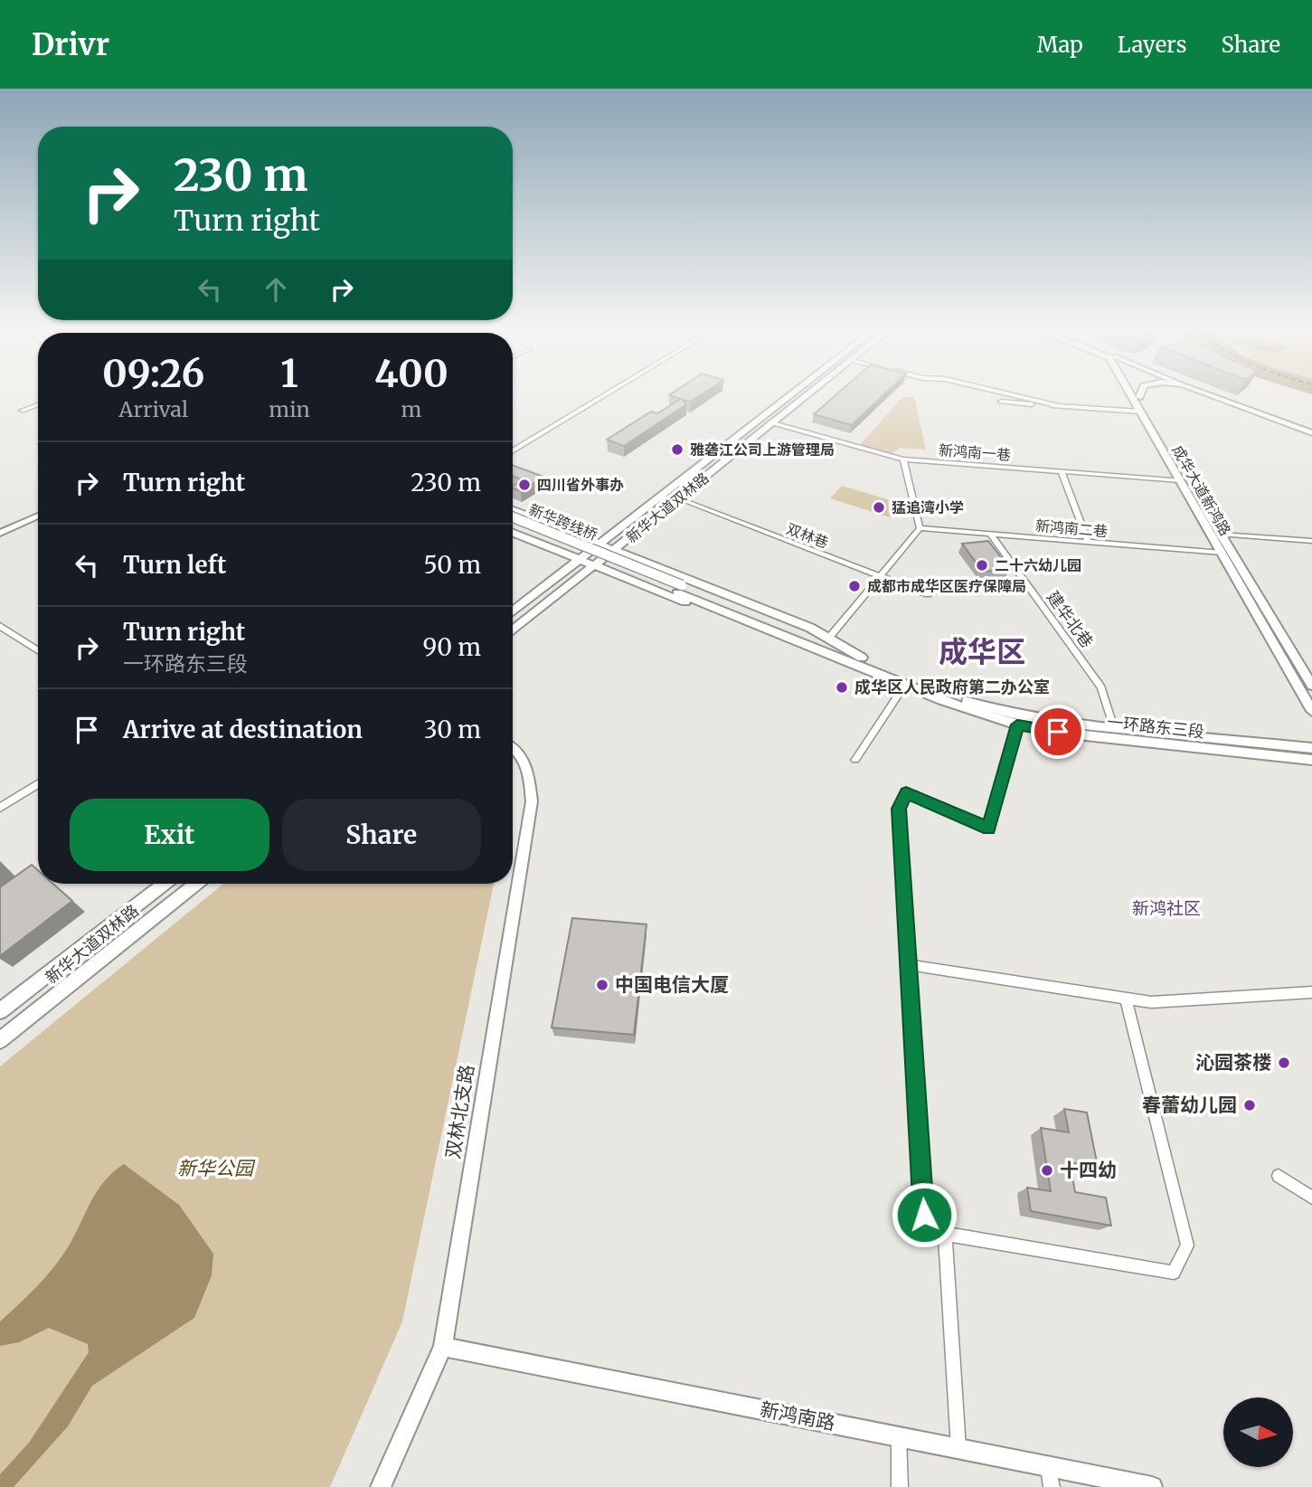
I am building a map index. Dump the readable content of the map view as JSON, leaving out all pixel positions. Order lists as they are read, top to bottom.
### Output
{
  "streets": {
    "main road": [
      "成华大道新鸿路",
      "新华大道双林路",
      "新华跨线桥",
      "一环路东三段"
    ],
    "street": [
      "新鸿南一巷",
      "新鸿南二巷",
      "双林巷",
      "建华北巷",
      "双林北支路",
      "新鸿南路"
    ]
  },
  "crossings": [
    ["新鸿南一巷", "成华大道新鸿路"],
    ["新鸿南一巷", "新华大道双林路"],
    ["成华大道新鸿路", "新鸿南二巷"],
    ["新华大道双林路", "双林巷"],
    ["新鸿南二巷", "建华北巷"],
    ["建华北巷", "一环路东三段"],
    ["双林北支路", "新鸿南路"]
  ],
  "districts": ["成华区", "新鸿社区"],
  "parks": ["新华公园"],
  "places": [
    "雅砻江公司上游管理局",
    "四川省外事办",
    "猛追湾小学",
    "二十六幼儿园",
    "成都市成华区医疗保障局",
    "成华区人民政府第二办公室",
    "中国电信大厦",
    "沁园茶楼",
    "春蕾幼儿园",
    "十四幼"
  ],
  "north": "right",
  "page": {
    "header": "Drivr",
    "nav": ["Map", "Layers", "Share"],
    "turn": ["230 m", "Turn right"],
    "eta": [
      "09:26",
      "Arrival",
      "1",
      "min",
      "400",
      "m"
    ],
    "list": [
      {
        "name": "Turn right",
        "value": "230 m"
      },
      {
        "name": "Turn left",
        "value": "50 m"
      },
      {
        "name": "Turn right",
        "note": "一环路东三段",
        "value": "90 m"
      },
      {
        "name": "Arrive at destination",
        "value": "30 m"
      }
    ],
    "buttons": ["Exit", "Share"]
  }
}
